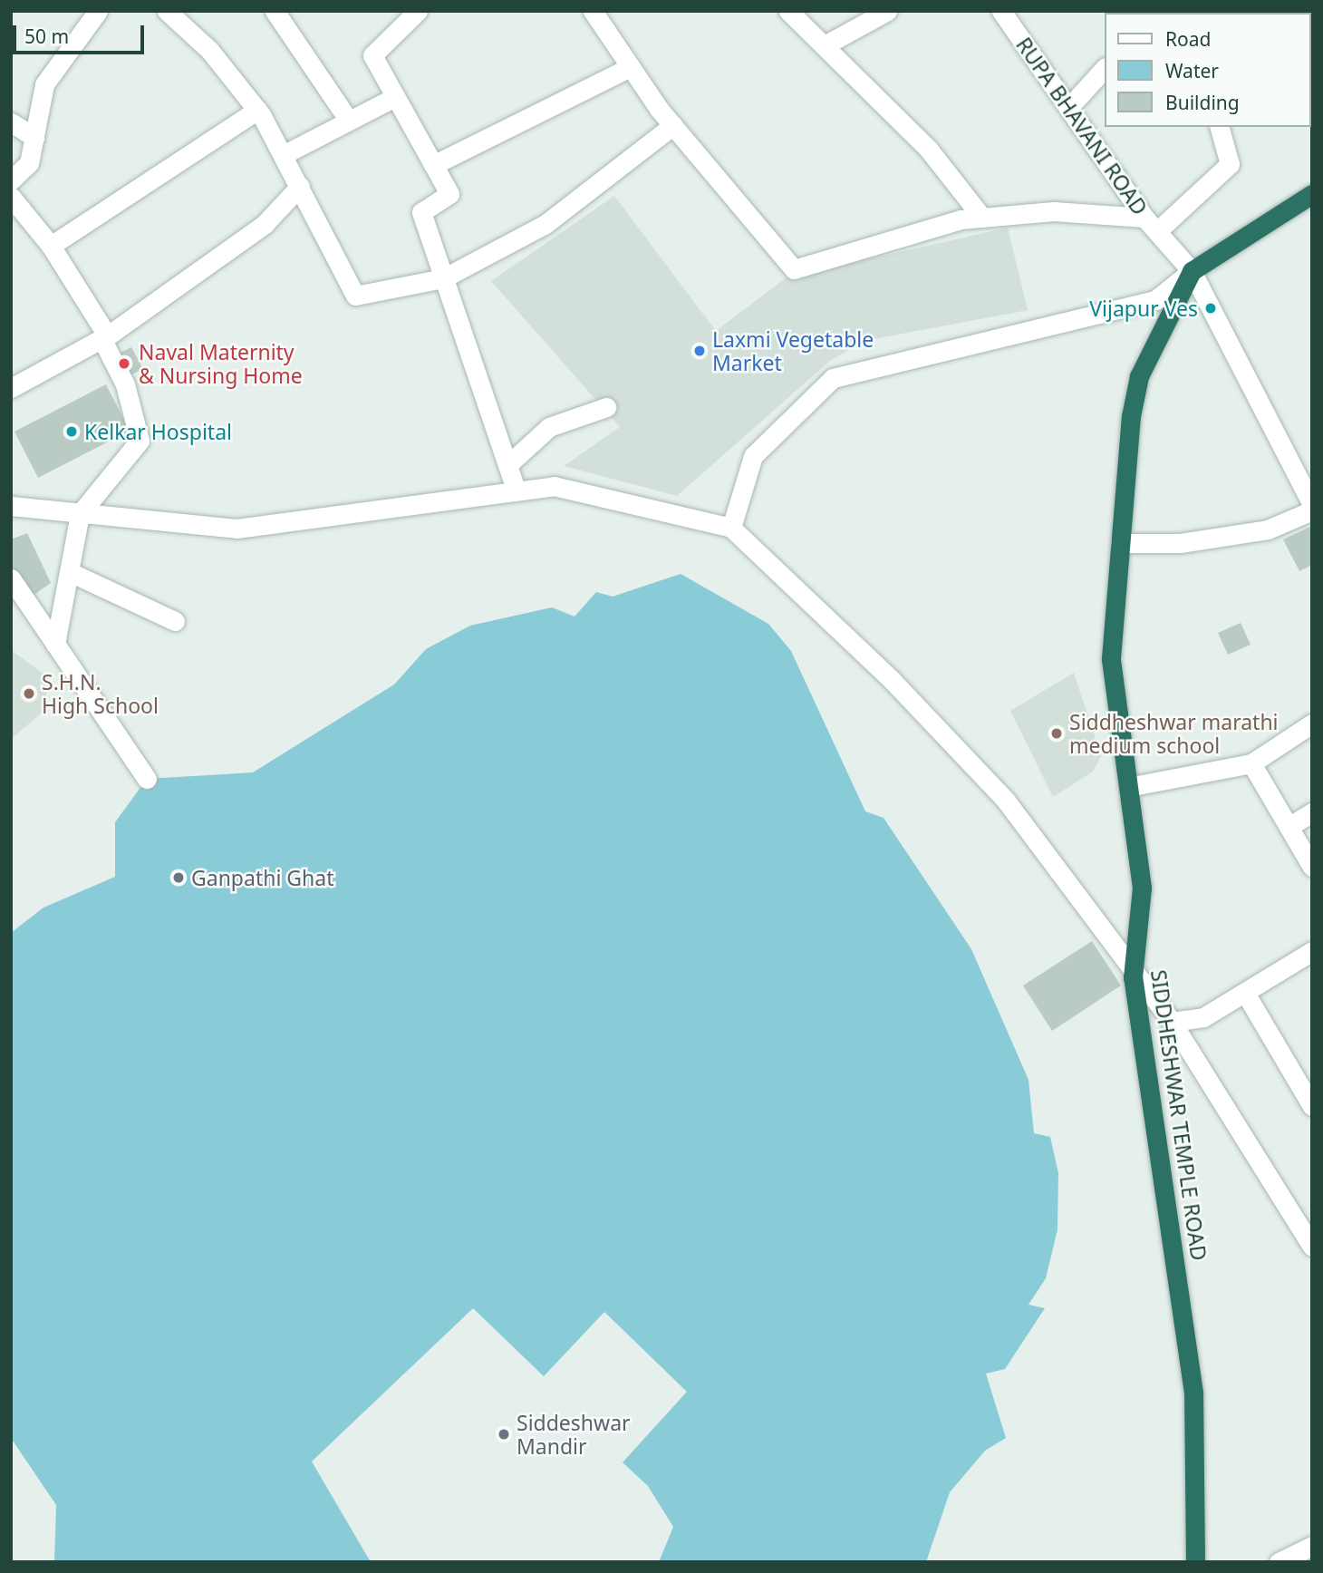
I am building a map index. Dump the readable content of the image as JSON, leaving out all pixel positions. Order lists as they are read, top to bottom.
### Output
{
  "streets": {
    "highway": ["SIDDHESHWAR TEMPLE ROAD"],
    "street": ["RUPA BHAVANI ROAD"]
  },
  "crossings": [
    ["RUPA BHAVANI ROAD", "SIDDHESHWAR TEMPLE ROAD"]
  ],
  "places": [
    "Vijapur Ves",
    "Laxmi Vegetable Market",
    "Naval Maternity & Nursing Home",
    "Kelkar Hospital",
    "S.H.N. High School",
    "Siddheshwar marathi medium school",
    "Ganpathi Ghat",
    "Siddeshwar Mandir"
  ],
  "legend": ["Road", "Water", "Building"],
  "scale_bar": "50 m"
}
